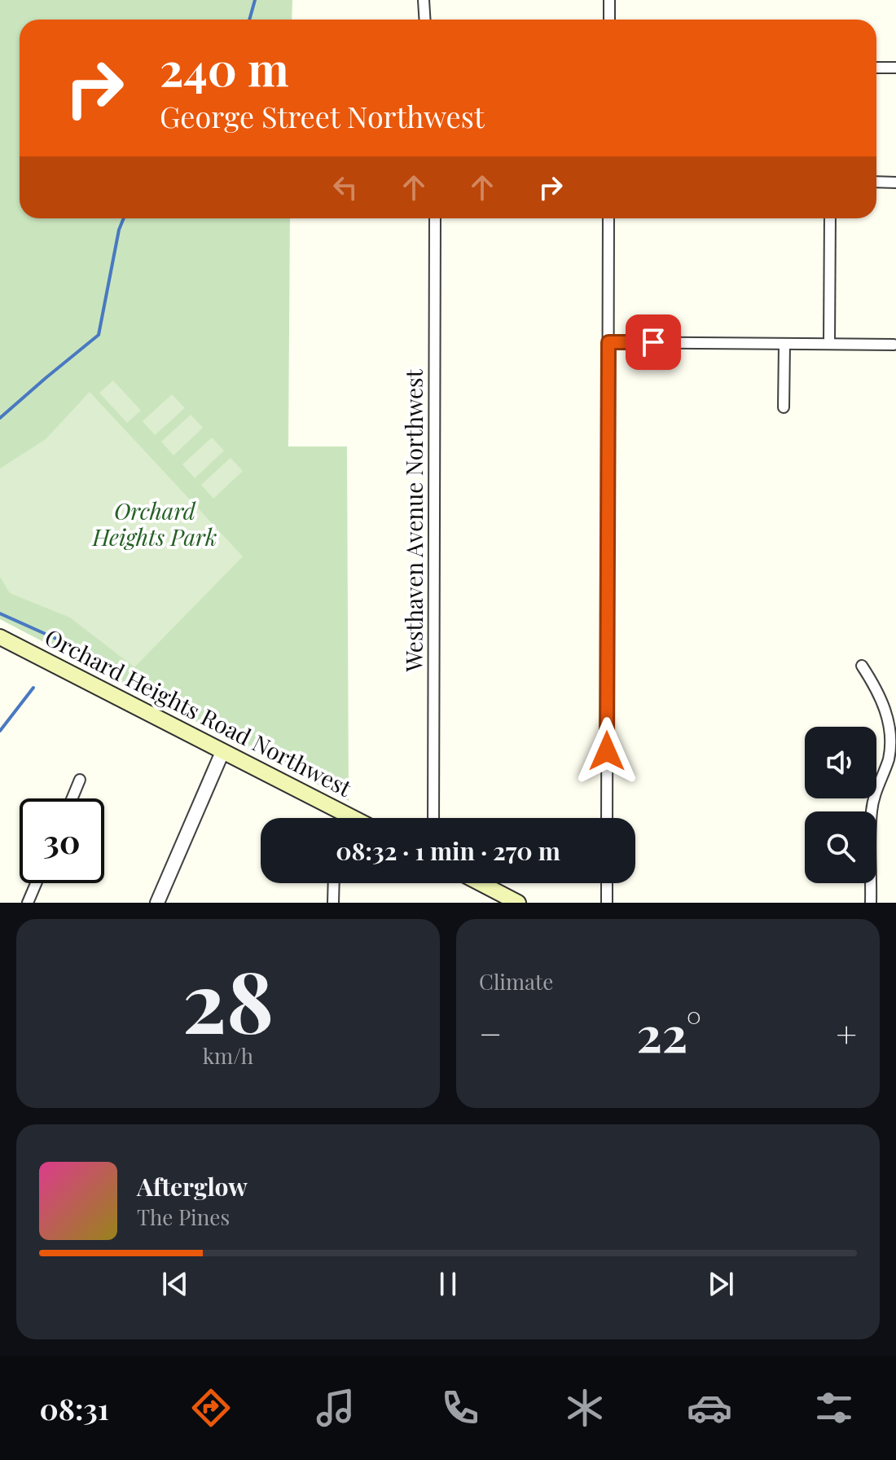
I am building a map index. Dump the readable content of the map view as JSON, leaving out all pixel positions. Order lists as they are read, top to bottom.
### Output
{
  "streets": {
    "main road": ["Orchard Heights Road Northwest"],
    "street": ["Westhaven Avenue Northwest"]
  },
  "parks": ["Orchard Heights Park"],
  "page": {
    "turn": ["240 m", "George Street Northwest"],
    "limit": "30",
    "trip": "08:32 · 1 min · 270 m",
    "tile": [
      ["28", "km/h"],
      "Climate"
    ],
    "heat": ["−", "22°", "+"],
    "song": ["Afterglow", "The Pines"],
    "tabs": "08:31"
  }
}
